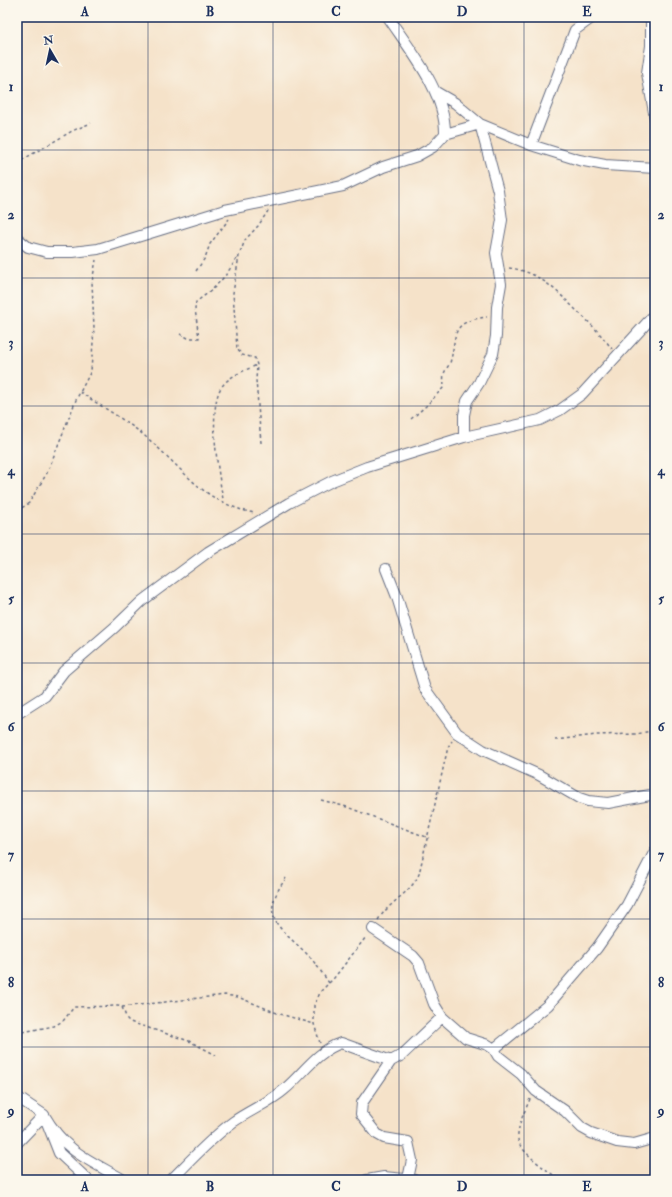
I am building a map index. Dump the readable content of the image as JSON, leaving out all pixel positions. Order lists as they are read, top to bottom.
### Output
{
  "north": "top",
  "grid": {
    "columns": [
      "A",
      "B",
      "C",
      "D",
      "E"
    ],
    "rows": [
      "1",
      "2",
      "3",
      "4",
      "5",
      "6",
      "7",
      "8",
      "9"
    ]
  }
}
